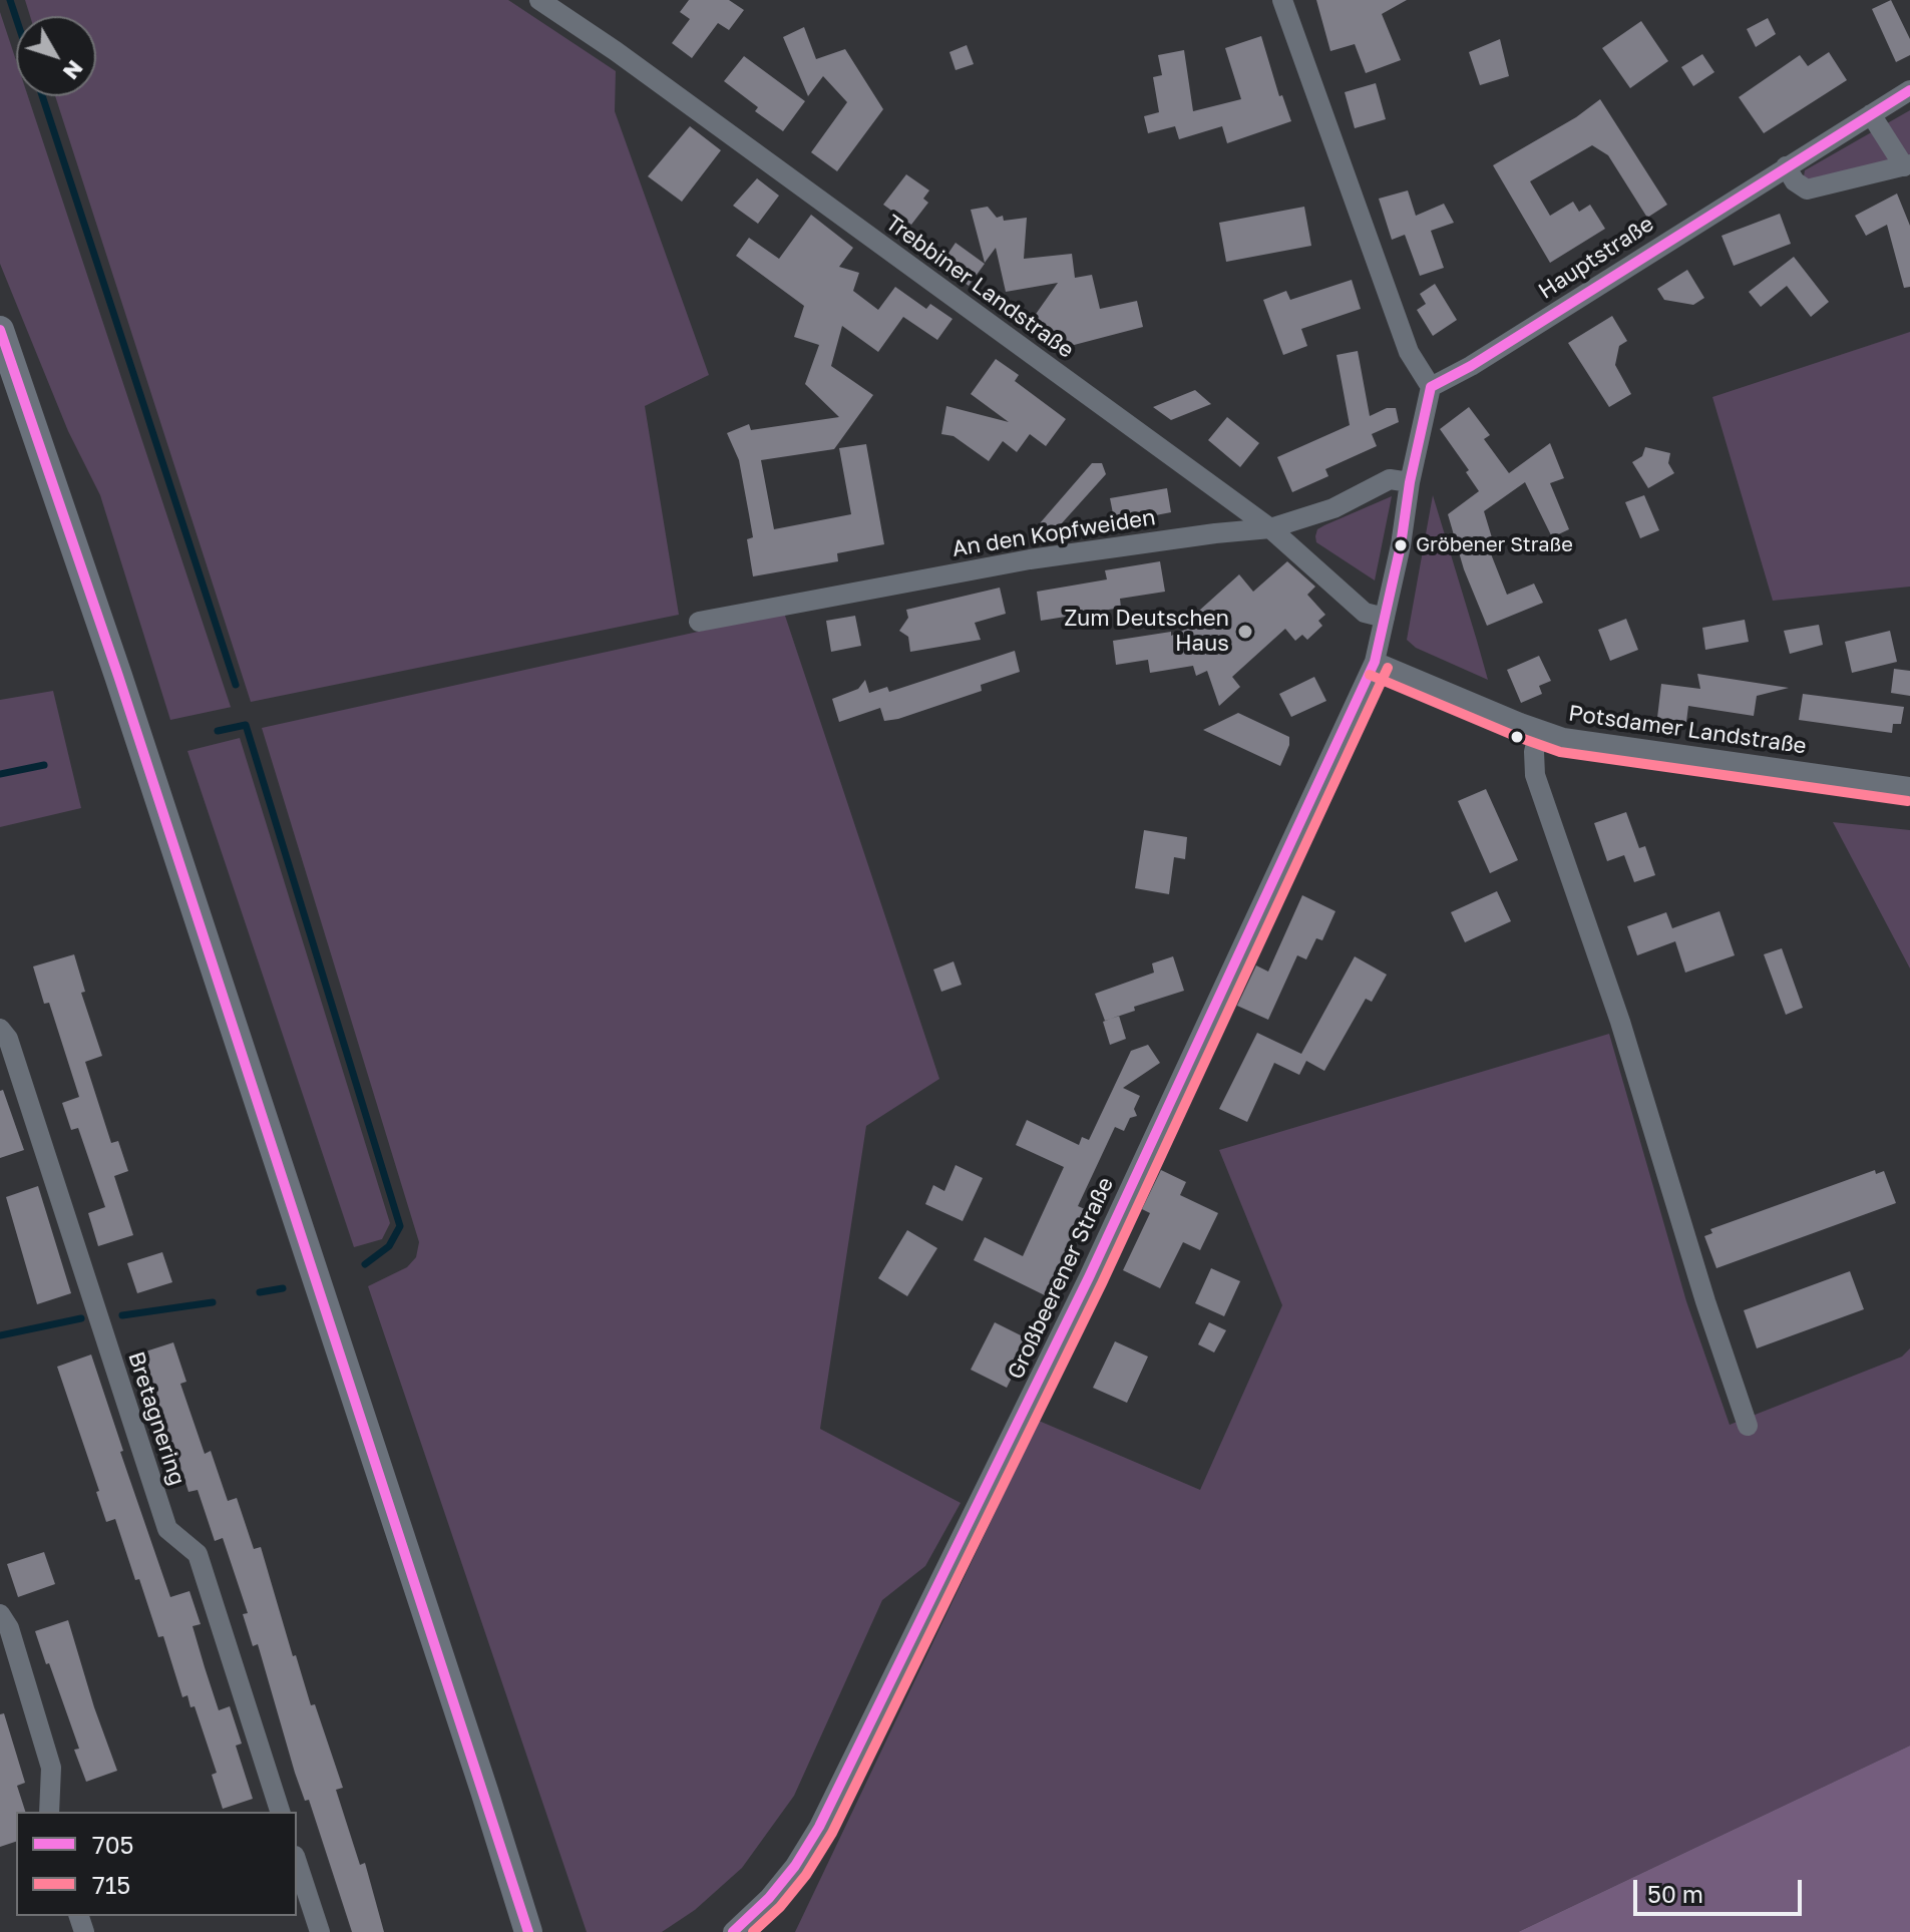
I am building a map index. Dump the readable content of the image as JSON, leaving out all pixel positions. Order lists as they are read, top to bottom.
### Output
{
  "streets": {
    "street": [
      "Hauptstraße",
      "Trebbiner Landstraße",
      "An den Kopfweiden",
      "Potsdamer Landstraße",
      "Großbeerener Straße",
      "Bretagnering"
    ]
  },
  "crossings": [
    ["Trebbiner Landstraße", "An den Kopfweiden"],
    ["Trebbiner Landstraße", "Großbeerener Straße"],
    ["Potsdamer Landstraße", "Großbeerener Straße"]
  ],
  "places": ["Gröbener Straße", "Zum Deutschen Haus"],
  "lines": ["transit line 705", "transit line 715"],
  "legend": ["705", "715"],
  "scale_bar": "50 m",
  "north": "bottom right"
}
